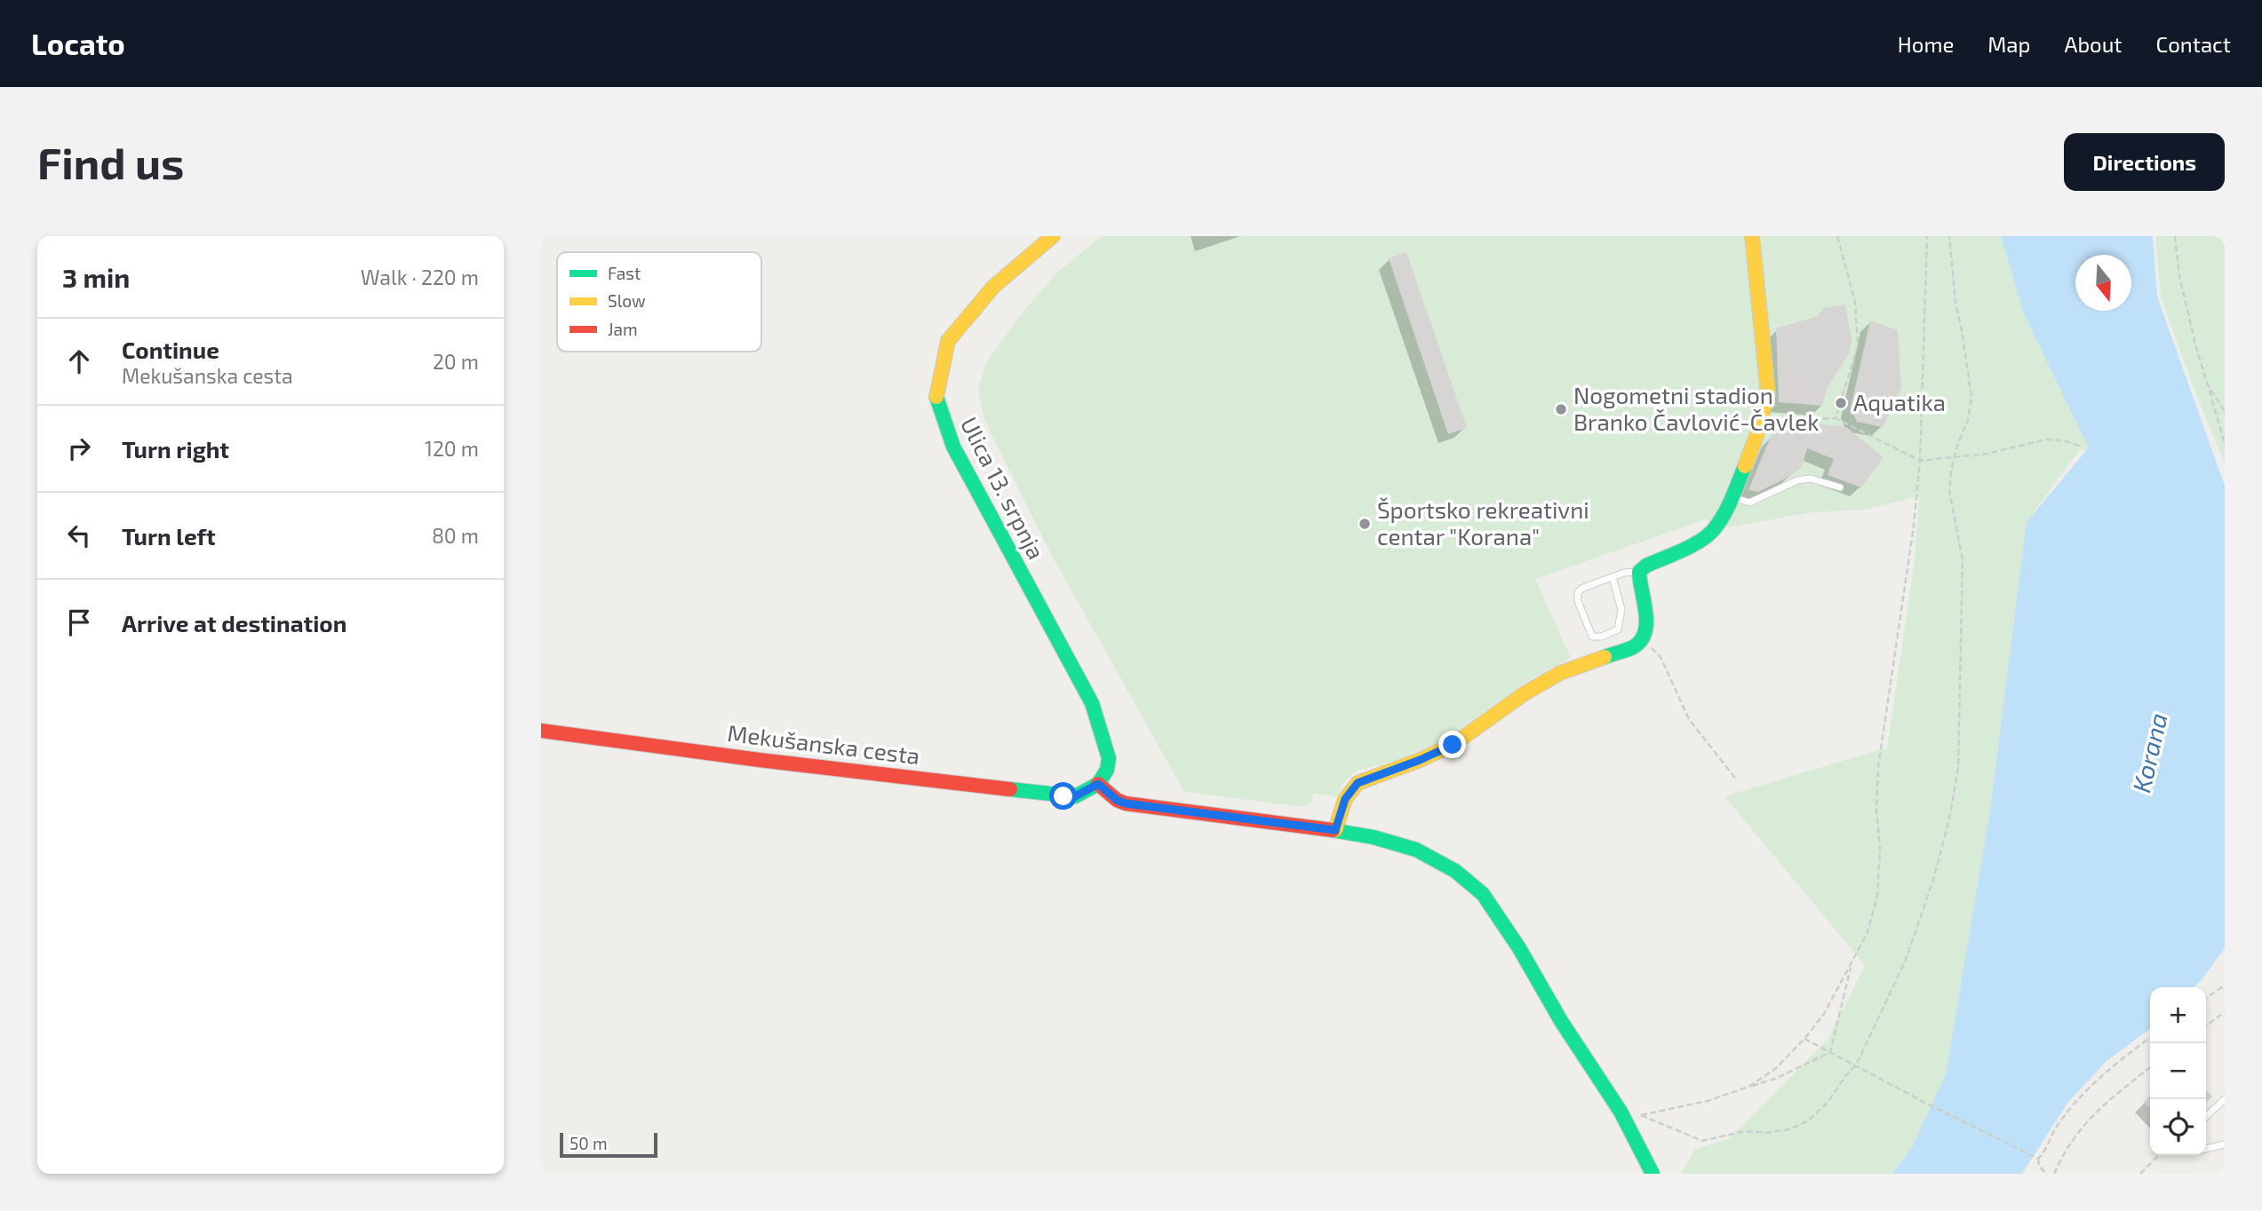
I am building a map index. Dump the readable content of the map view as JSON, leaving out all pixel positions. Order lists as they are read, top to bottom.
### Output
{
  "streets": {
    "street": ["Ulica 13. srpnja", "Mekušanska cesta"]
  },
  "crossings": [
    ["Ulica 13. srpnja", "Mekušanska cesta"]
  ],
  "water": ["Korana"],
  "places": ["Aquatika", "Nogometni stadion Branko Čavlović-Čavlek", "Športsko rekreativni centar \"Korana\""],
  "legend": ["Fast", "Slow", "Jam"],
  "scale_bar": "50 m",
  "north": "bottom",
  "page": {
    "header": "Locato",
    "nav": [
      "Home",
      "Map",
      "About",
      "Contact"
    ],
    "buttons": "Directions",
    "title": "Find us",
    "heading": ["3 min", "Walk · 220 m"],
    "list": [
      ["Continue", "Mekušanska cesta", "20 m"],
      ["Turn right", "120 m"],
      ["Turn left", "80 m"],
      "Arrive at destination"
    ],
    "map_buttons": ["+", "−"],
    "scale": "50 m"
  }
}
